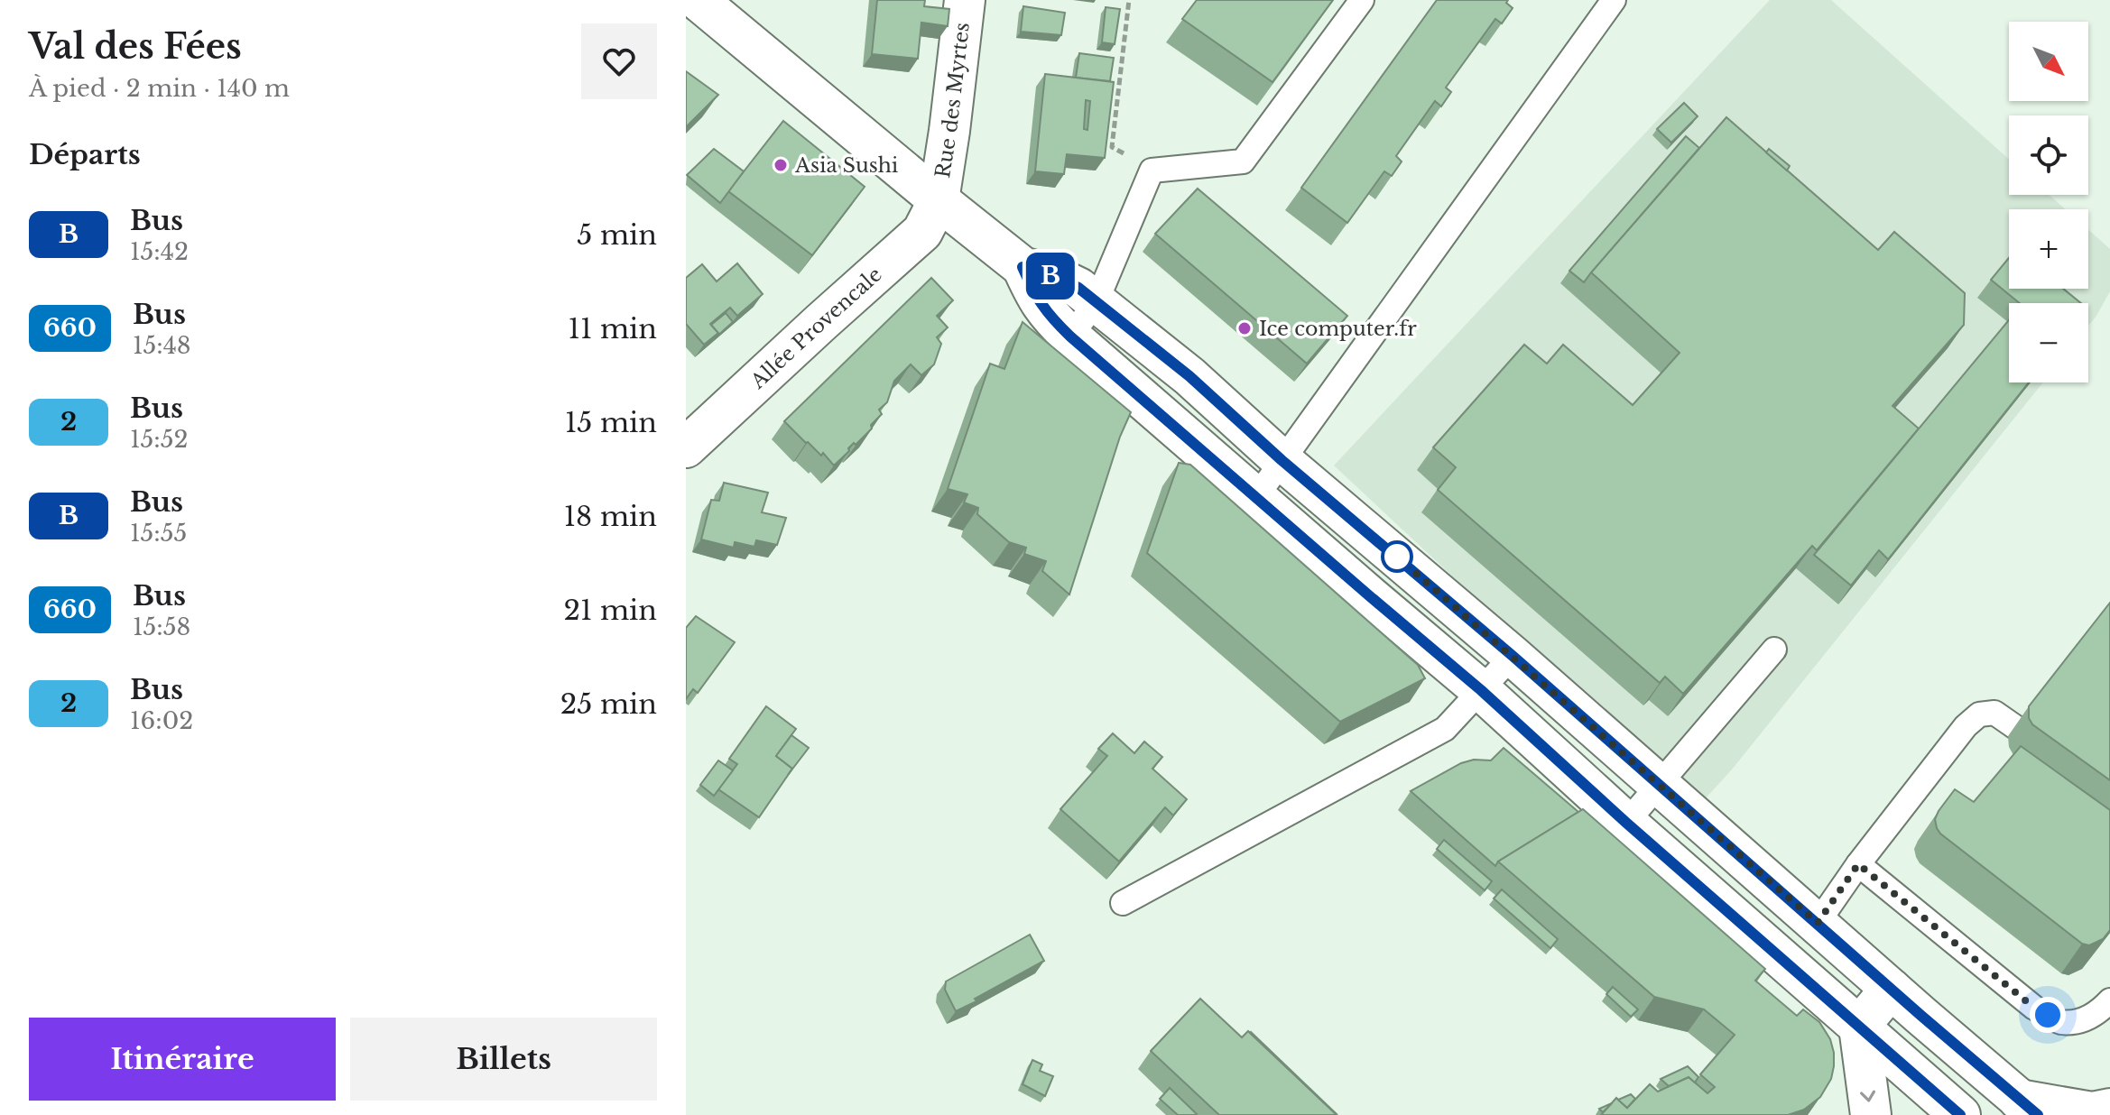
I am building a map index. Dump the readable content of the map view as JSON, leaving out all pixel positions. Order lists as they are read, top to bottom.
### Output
{
  "streets": {
    "main road": ["Rue des Myrtes", "Allée Provencale"]
  },
  "crossings": [
    ["Rue des Myrtes", "Allée Provencale"]
  ],
  "places": ["Asia Sushi", "Ice computer.fr"],
  "lines": ["bus line B"],
  "north": "bottom right",
  "page": {
    "heading": [
      ["Val des Fées", "À pied · 2 min · 140 m"],
      "Départs"
    ],
    "on_map": "B",
    "map_buttons": ["+", "−"],
    "list": [
      {
        "mark": "B",
        "name": "Bus",
        "note": "15:42",
        "value": "5 min"
      },
      {
        "mark": "660",
        "name": "Bus",
        "note": "15:48",
        "value": "11 min"
      },
      {
        "mark": "2",
        "name": "Bus",
        "note": "15:52",
        "value": "15 min"
      },
      {
        "mark": "B",
        "name": "Bus",
        "note": "15:55",
        "value": "18 min"
      },
      {
        "mark": "660",
        "name": "Bus",
        "note": "15:58",
        "value": "21 min"
      },
      {
        "mark": "2",
        "name": "Bus",
        "note": "16:02",
        "value": "25 min"
      }
    ],
    "buttons": ["Itinéraire", "Billets"]
  }
}
